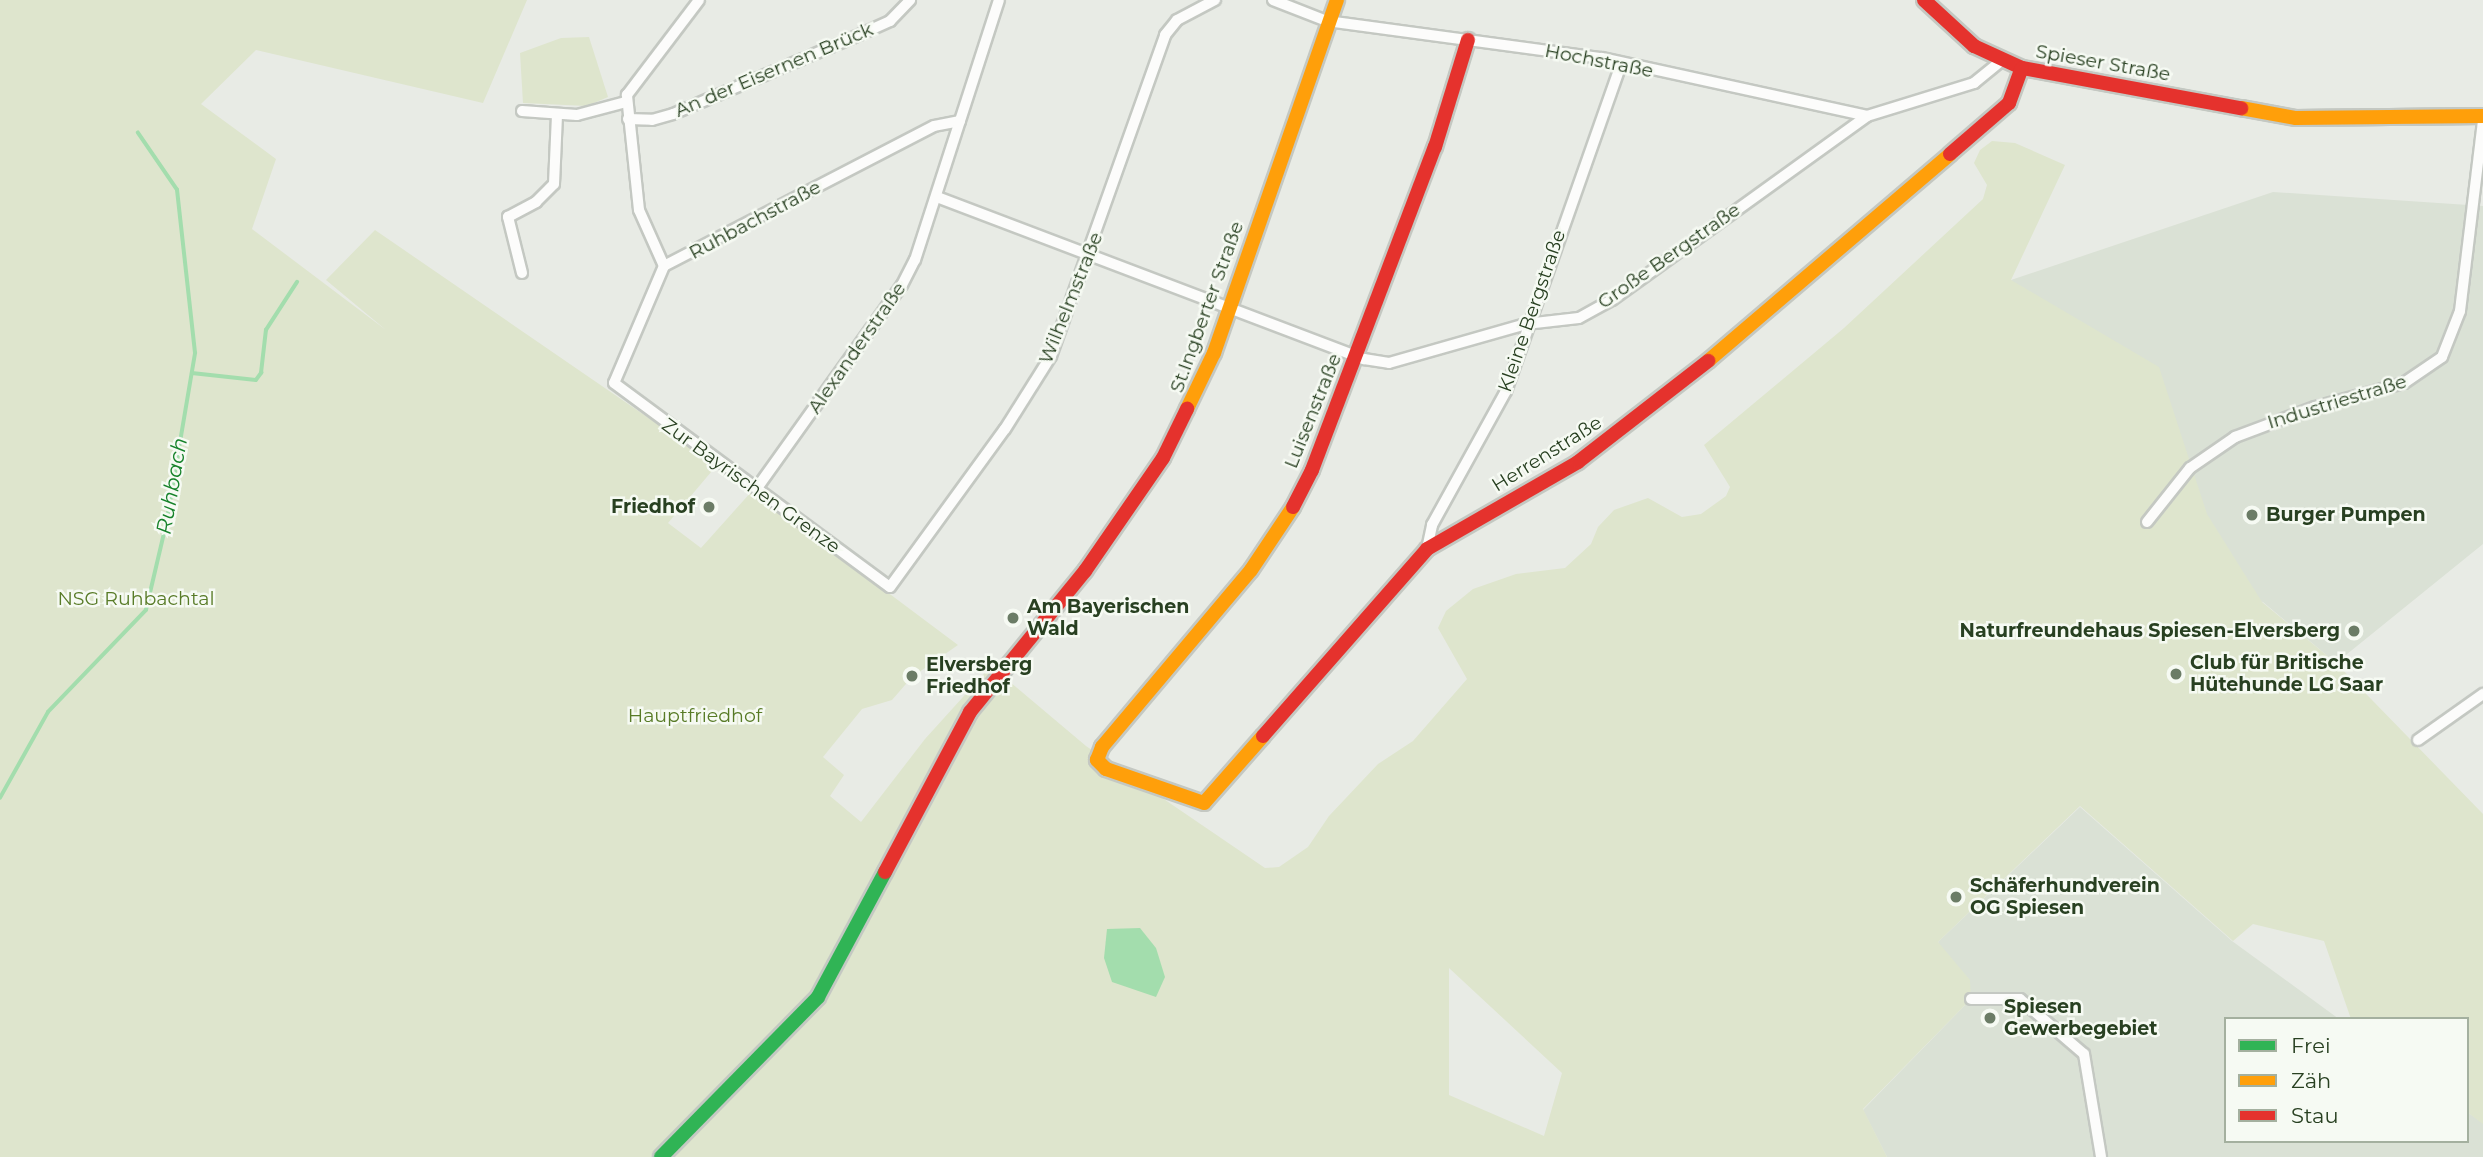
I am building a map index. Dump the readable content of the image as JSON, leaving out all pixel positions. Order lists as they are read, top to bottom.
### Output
{
  "streets": {
    "street": [
      "Hochstraße",
      "Spieser Straße",
      "An der Eisernen Brück",
      "Ruhbachstraße",
      "Große Bergstraße",
      "Wilhelmstraße",
      "St.Ingberter Straße",
      "Kleine Bergstraße",
      "Alexanderstraße",
      "Industriestraße",
      "Luisenstraße",
      "Herrenstraße",
      "Zur Bayrischen Grenze"
    ]
  },
  "crossings": [
    ["Hochstraße", "Große Bergstraße"],
    ["Hochstraße", "St.Ingberter Straße"],
    ["Hochstraße", "Kleine Bergstraße"],
    ["Hochstraße", "Luisenstraße"],
    ["Spieser Straße", "Große Bergstraße"],
    ["Spieser Straße", "Industriestraße"],
    ["Spieser Straße", "Herrenstraße"],
    ["Ruhbachstraße", "Alexanderstraße"],
    ["Ruhbachstraße", "Zur Bayrischen Grenze"],
    ["Große Bergstraße", "Wilhelmstraße"],
    ["Große Bergstraße", "St.Ingberter Straße"],
    ["Große Bergstraße", "Kleine Bergstraße"],
    ["Große Bergstraße", "Alexanderstraße"],
    ["Große Bergstraße", "Luisenstraße"],
    ["Wilhelmstraße", "Zur Bayrischen Grenze"],
    ["Kleine Bergstraße", "Herrenstraße"],
    ["Alexanderstraße", "Zur Bayrischen Grenze"],
    ["Luisenstraße", "Herrenstraße"]
  ],
  "water": ["Ruhbach"],
  "parks": ["NSG Ruhbachtal", "Hauptfriedhof"],
  "places": [
    "Friedhof",
    "Burger Pumpen",
    "Am Bayerischen Wald",
    "Naturfreundehaus Spiesen-Elversberg",
    "Club für Britische Hütehunde LG Saar",
    "Elversberg Friedhof",
    "Schäferhundverein OG Spiesen",
    "Spiesen Gewerbegebiet"
  ],
  "legend": ["Frei", "Zäh", "Stau"]
}
